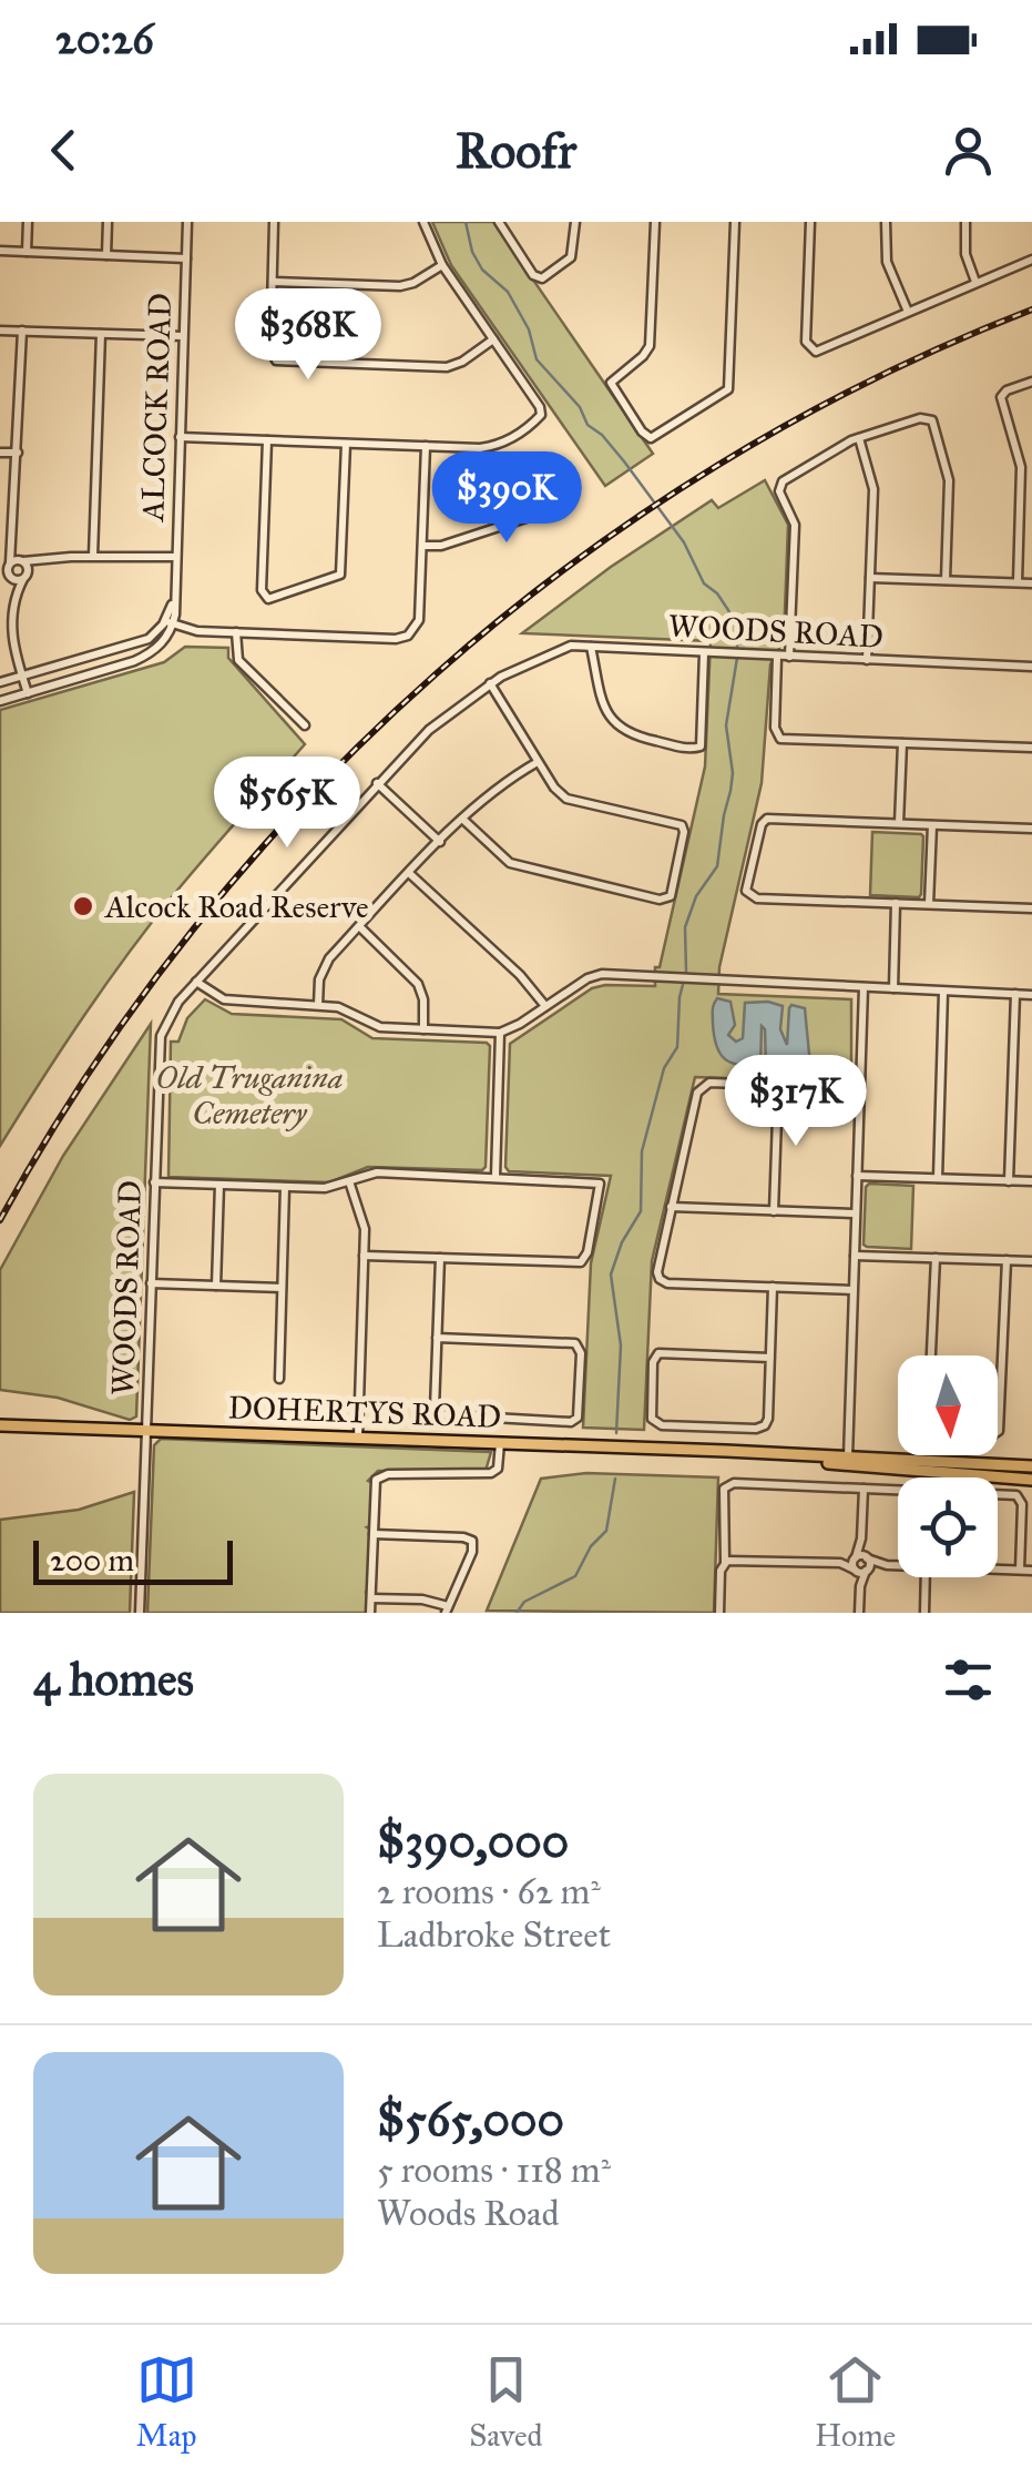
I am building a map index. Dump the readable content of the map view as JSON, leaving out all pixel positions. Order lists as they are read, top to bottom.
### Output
{
  "streets": {
    "main road": ["DOHERTYS ROAD"],
    "street": ["ALCOCK ROAD", "WOODS ROAD"]
  },
  "crossings": [
    ["WOODS ROAD", "DOHERTYS ROAD"]
  ],
  "parks": ["Old Truganina Cemetery"],
  "places": ["Alcock Road Reserve"],
  "scale_bar": "200 m",
  "north": "bottom",
  "page": {
    "status": "20:26",
    "header": "Roofr",
    "price": [
      "$368K",
      "$390K",
      "$565K",
      "$317K"
    ],
    "scale": "200 m",
    "heading": "4 homes",
    "list": [
      {
        "name": "$390,000",
        "note": "2 rooms · 62 m² · Ladbroke Street"
      },
      {
        "name": "$565,000",
        "note": "5 rooms · 118 m² · Woods Road"
      }
    ],
    "tabs": ["Map", "Saved", "Home"]
  }
}
